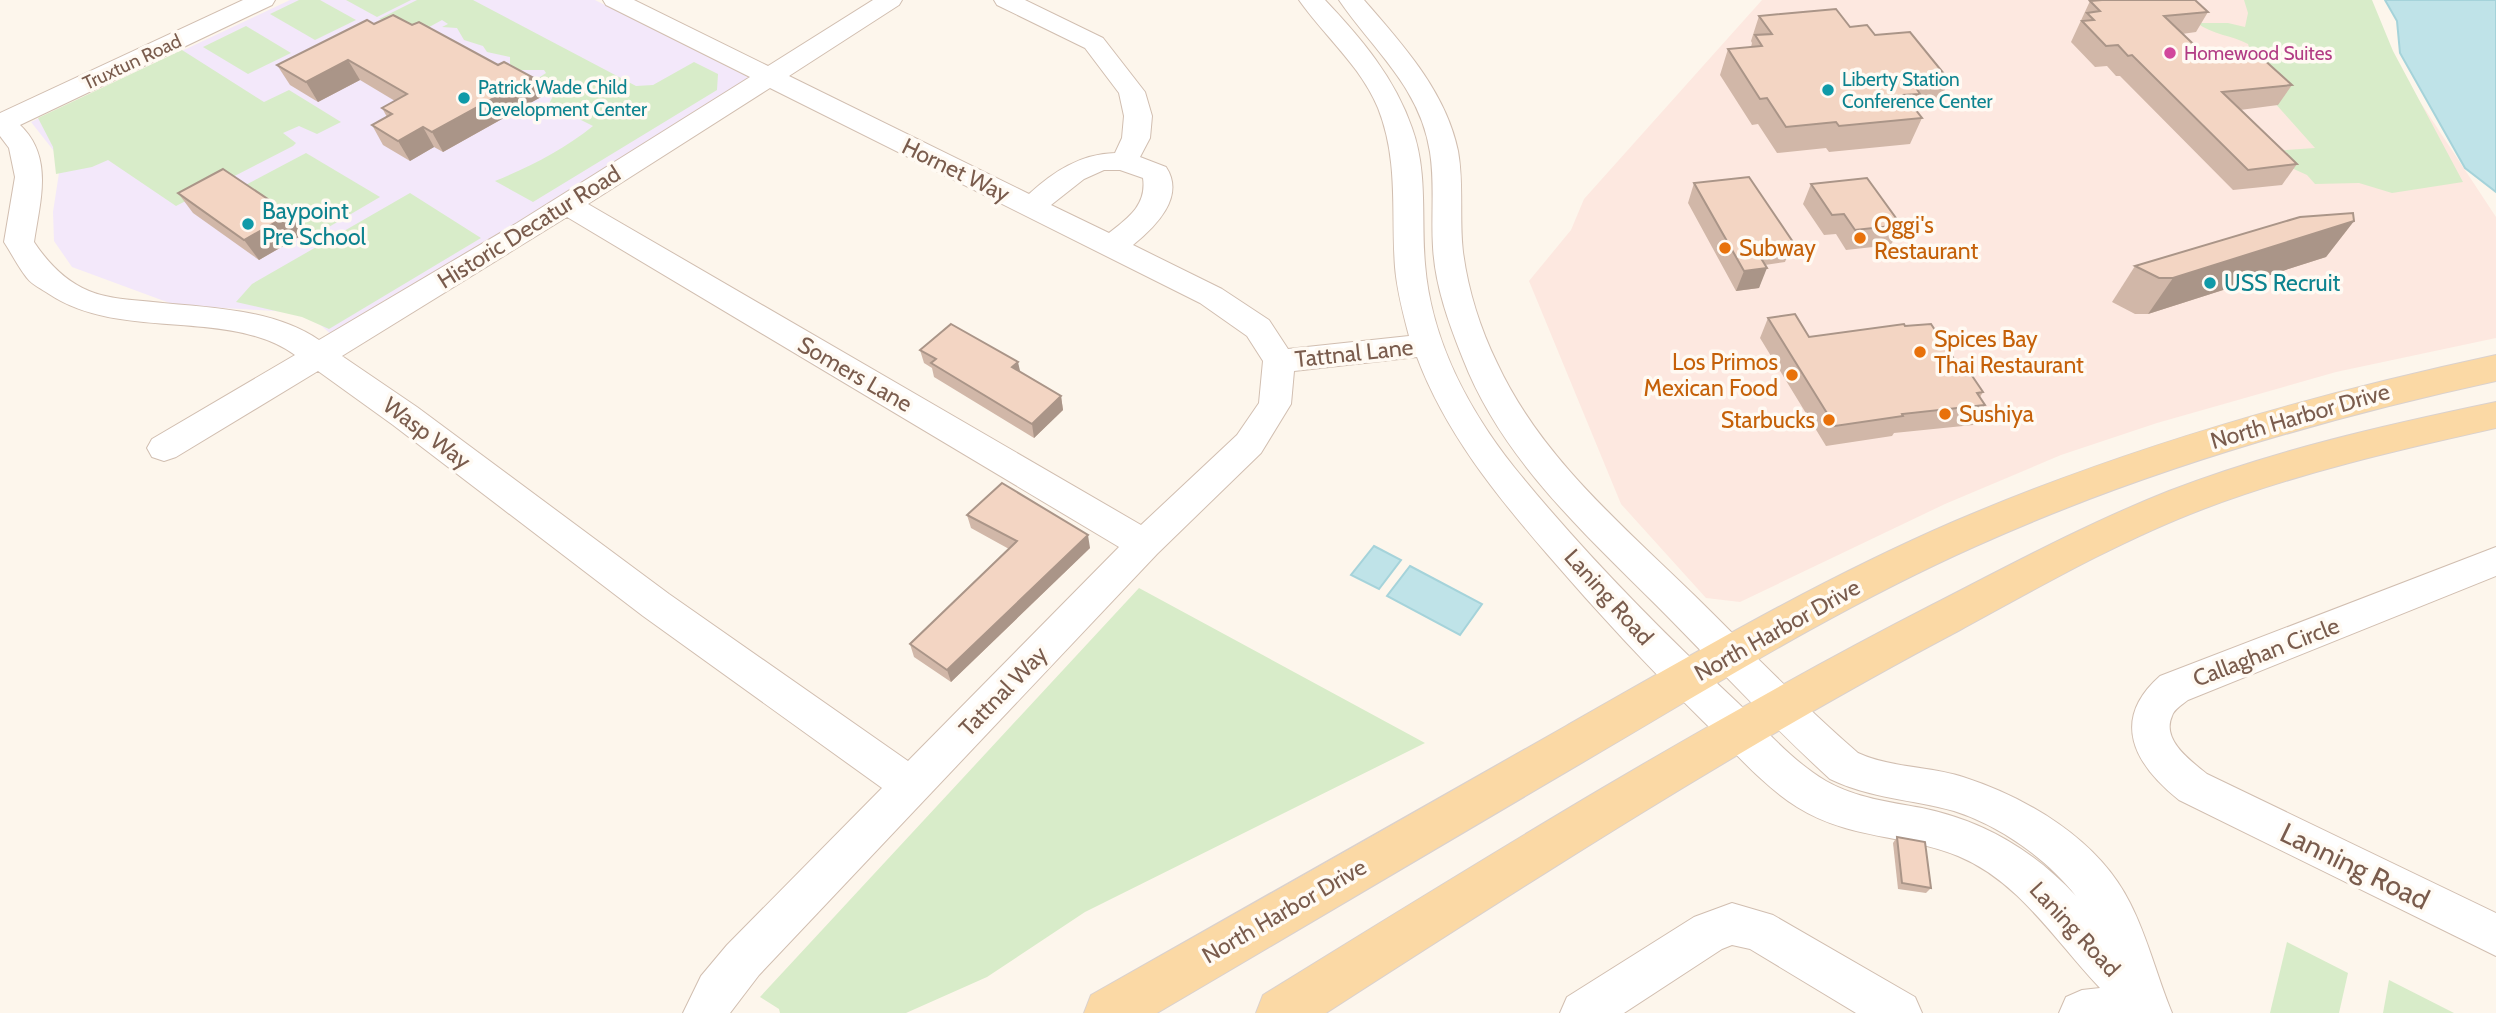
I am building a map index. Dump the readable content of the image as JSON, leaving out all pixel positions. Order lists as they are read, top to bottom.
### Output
{
  "streets": {
    "main road": ["North Harbor Drive"],
    "street": [
      "Truxtun Road",
      "Hornet Way",
      "Historic Decatur Road",
      "Tattnal Lane",
      "Somers Lane",
      "Wasp Way",
      "Laning Road",
      "Callaghan Circle",
      "Tattnal Way",
      "Lanning Road"
    ]
  },
  "crossings": [
    ["Truxtun Road", "Wasp Way"],
    ["Hornet Way", "Historic Decatur Road"],
    ["Hornet Way", "Tattnal Lane"],
    ["Hornet Way", "Tattnal Way"],
    ["Historic Decatur Road", "Somers Lane"],
    ["Historic Decatur Road", "Wasp Way"],
    ["Tattnal Lane", "Laning Road"],
    ["Tattnal Lane", "Tattnal Way"],
    ["Somers Lane", "Tattnal Way"],
    ["North Harbor Drive", "Laning Road"],
    ["Wasp Way", "Tattnal Way"],
    ["Callaghan Circle", "Lanning Road"]
  ],
  "places": [
    "Homewood Suites",
    "Liberty Station Conference Center",
    "Patrick Wade Child Development Center",
    "Baypoint Pre School",
    "Oggi's Restaurant",
    "Subway",
    "USS Recruit",
    "Spices Bay Thai Restaurant",
    "Los Primos Mexican Food",
    "Sushiya",
    "Starbucks"
  ]
}
